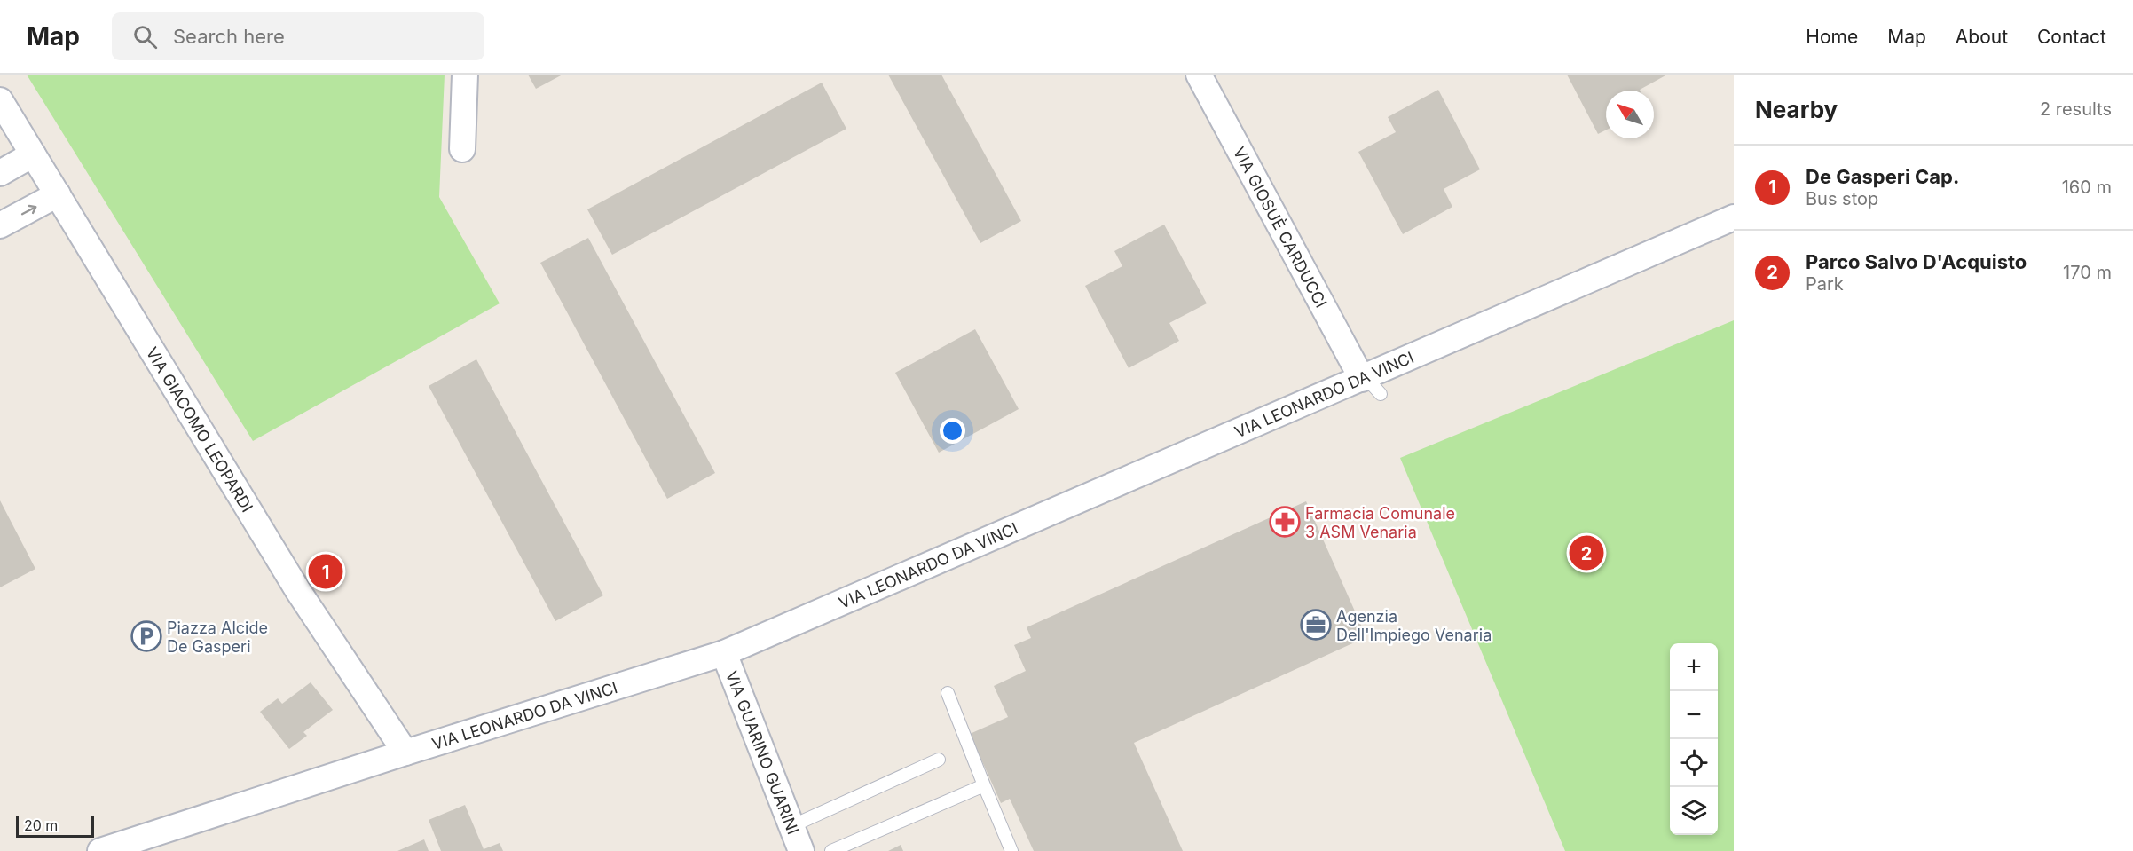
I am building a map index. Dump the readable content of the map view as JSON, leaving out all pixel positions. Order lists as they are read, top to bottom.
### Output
{
  "streets": {
    "street": [
      "VIA GIOSUÈ CARDUCCI",
      "VIA LEONARDO DA VINCI",
      "VIA GIACOMO LEOPARDI",
      "VIA GUARINO GUARINI"
    ]
  },
  "crossings": [
    ["VIA GIOSUÈ CARDUCCI", "VIA LEONARDO DA VINCI"],
    ["VIA LEONARDO DA VINCI", "VIA GIACOMO LEOPARDI"],
    ["VIA LEONARDO DA VINCI", "VIA GUARINO GUARINI"]
  ],
  "places": {
    "pharmacy": ["Farmacia Comunale 3 ASM Venaria"],
    "office": ["Agenzia Dell'Impiego Venaria"],
    "parking": ["Piazza Alcide De Gasperi"]
  },
  "scale_bar": "20 m",
  "north": "top left",
  "page": {
    "header": "Map",
    "search": "Search here",
    "nav": [
      "Home",
      "Map",
      "About",
      "Contact"
    ],
    "heading": ["Nearby", "2 results"],
    "list": [
      {
        "mark": "1",
        "name": "De Gasperi Cap.",
        "note": "Bus stop",
        "value": "160 m"
      },
      {
        "mark": "2",
        "name": "Parco Salvo D'Acquisto",
        "note": "Park",
        "value": "170 m"
      }
    ],
    "pins": ["2", "1"],
    "map_buttons": ["+", "−"],
    "scale": "20 m"
  }
}
